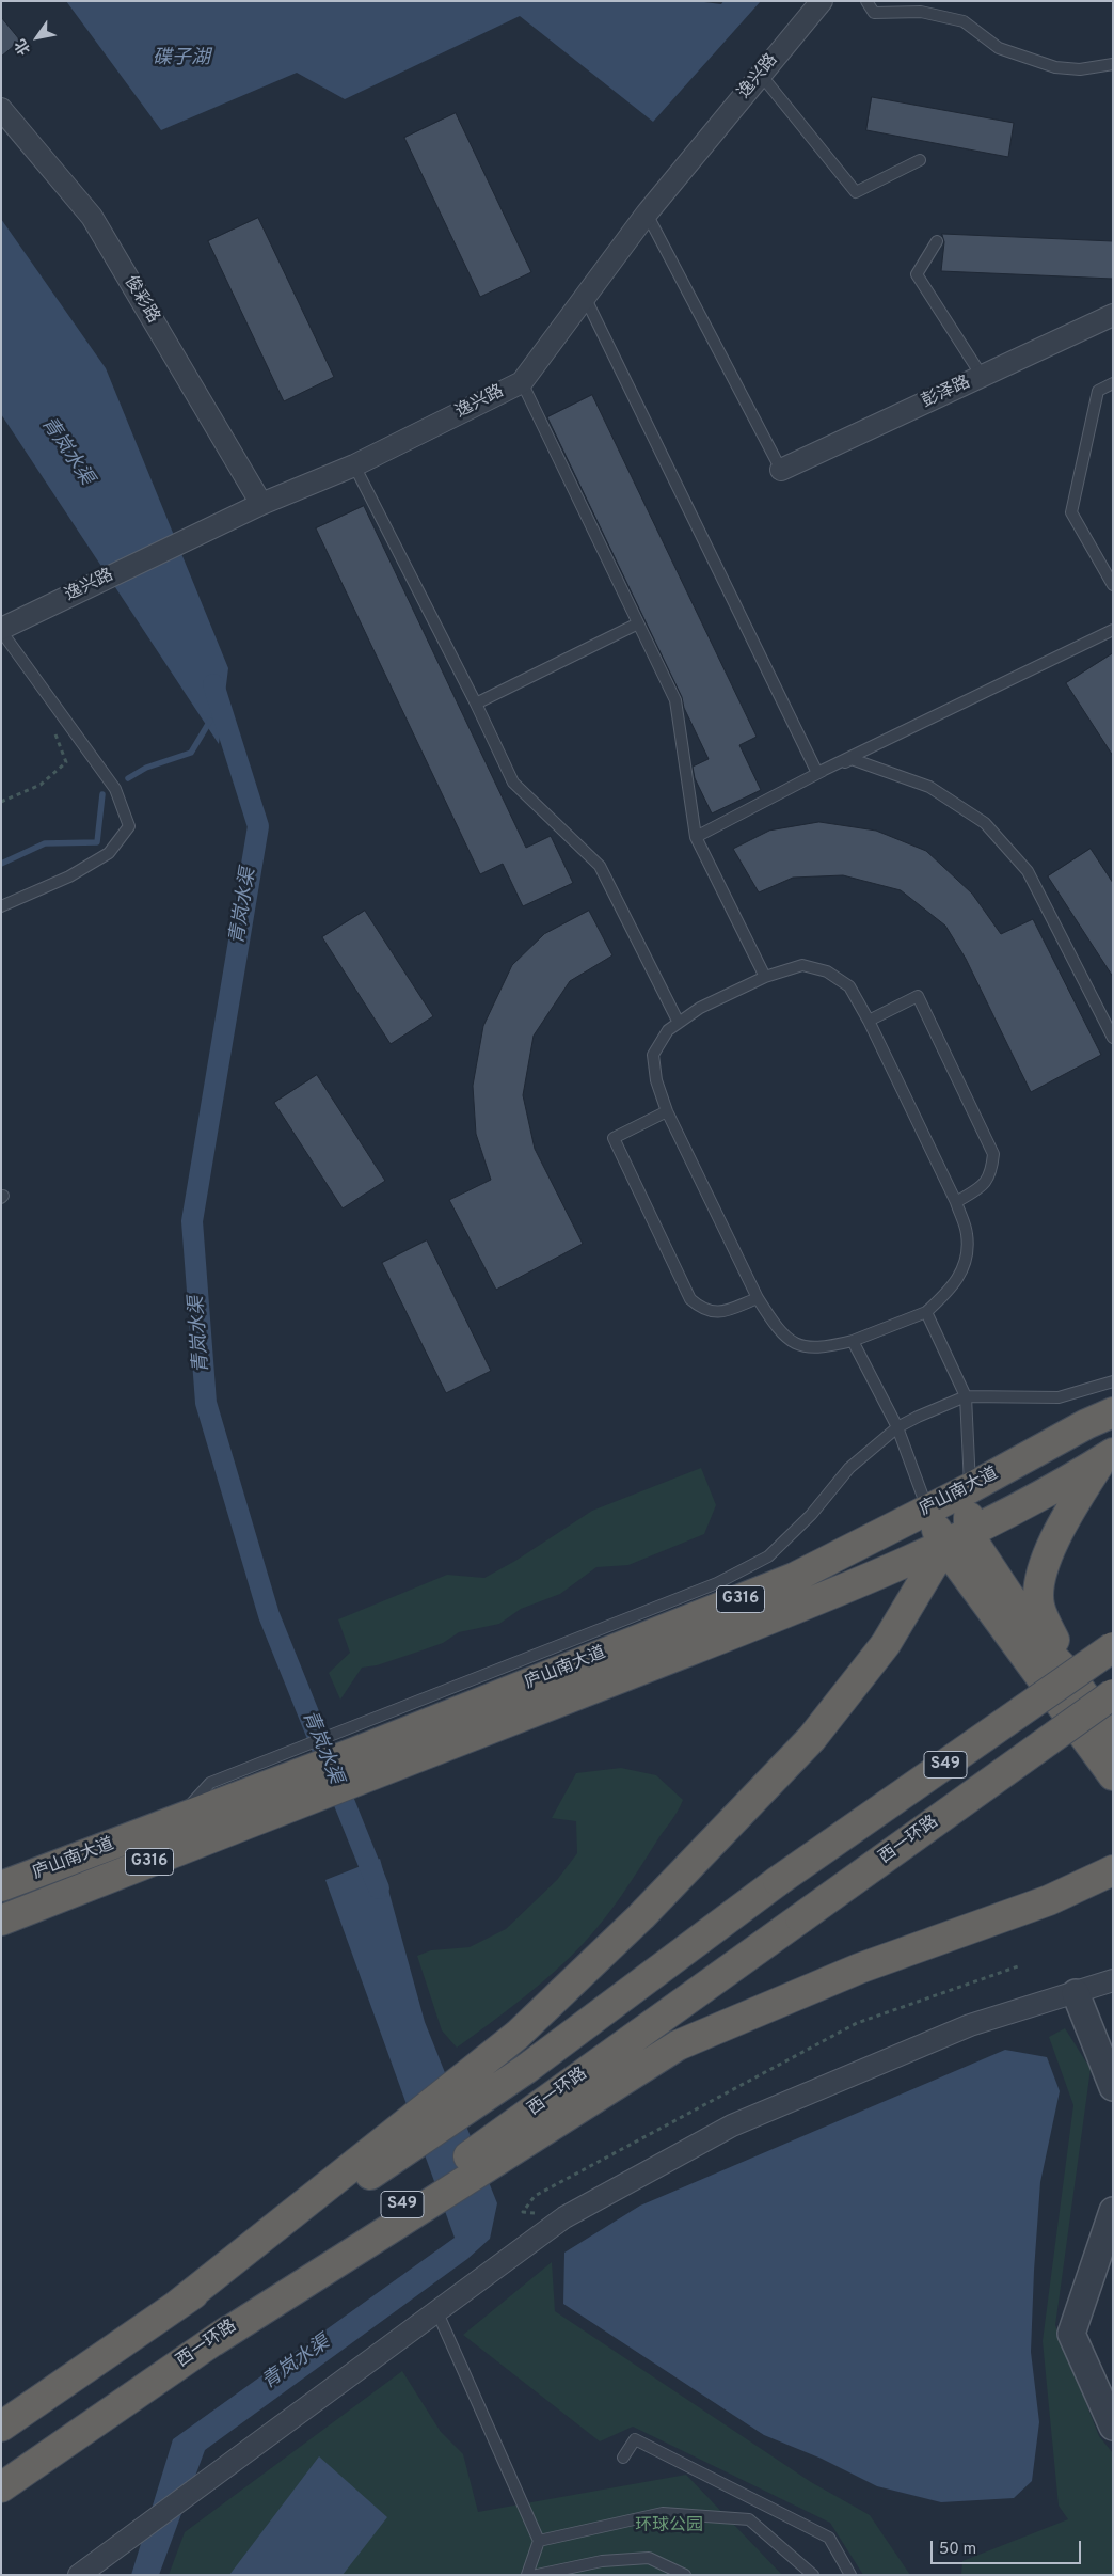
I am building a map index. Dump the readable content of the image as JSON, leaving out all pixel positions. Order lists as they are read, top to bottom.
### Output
{
  "streets": {
    "highway": [
      "庐山南大道",
      "G316",
      "S49",
      "西一环路"
    ],
    "street": ["逸兴路", "俊彩路", "彭泽路"]
  },
  "crossings": [
    ["逸兴路", "俊彩路"]
  ],
  "water": ["碟子湖", "青岚水渠"],
  "parks": ["环球公园"],
  "scale_bar": "50 m",
  "north": "bottom left"
}
